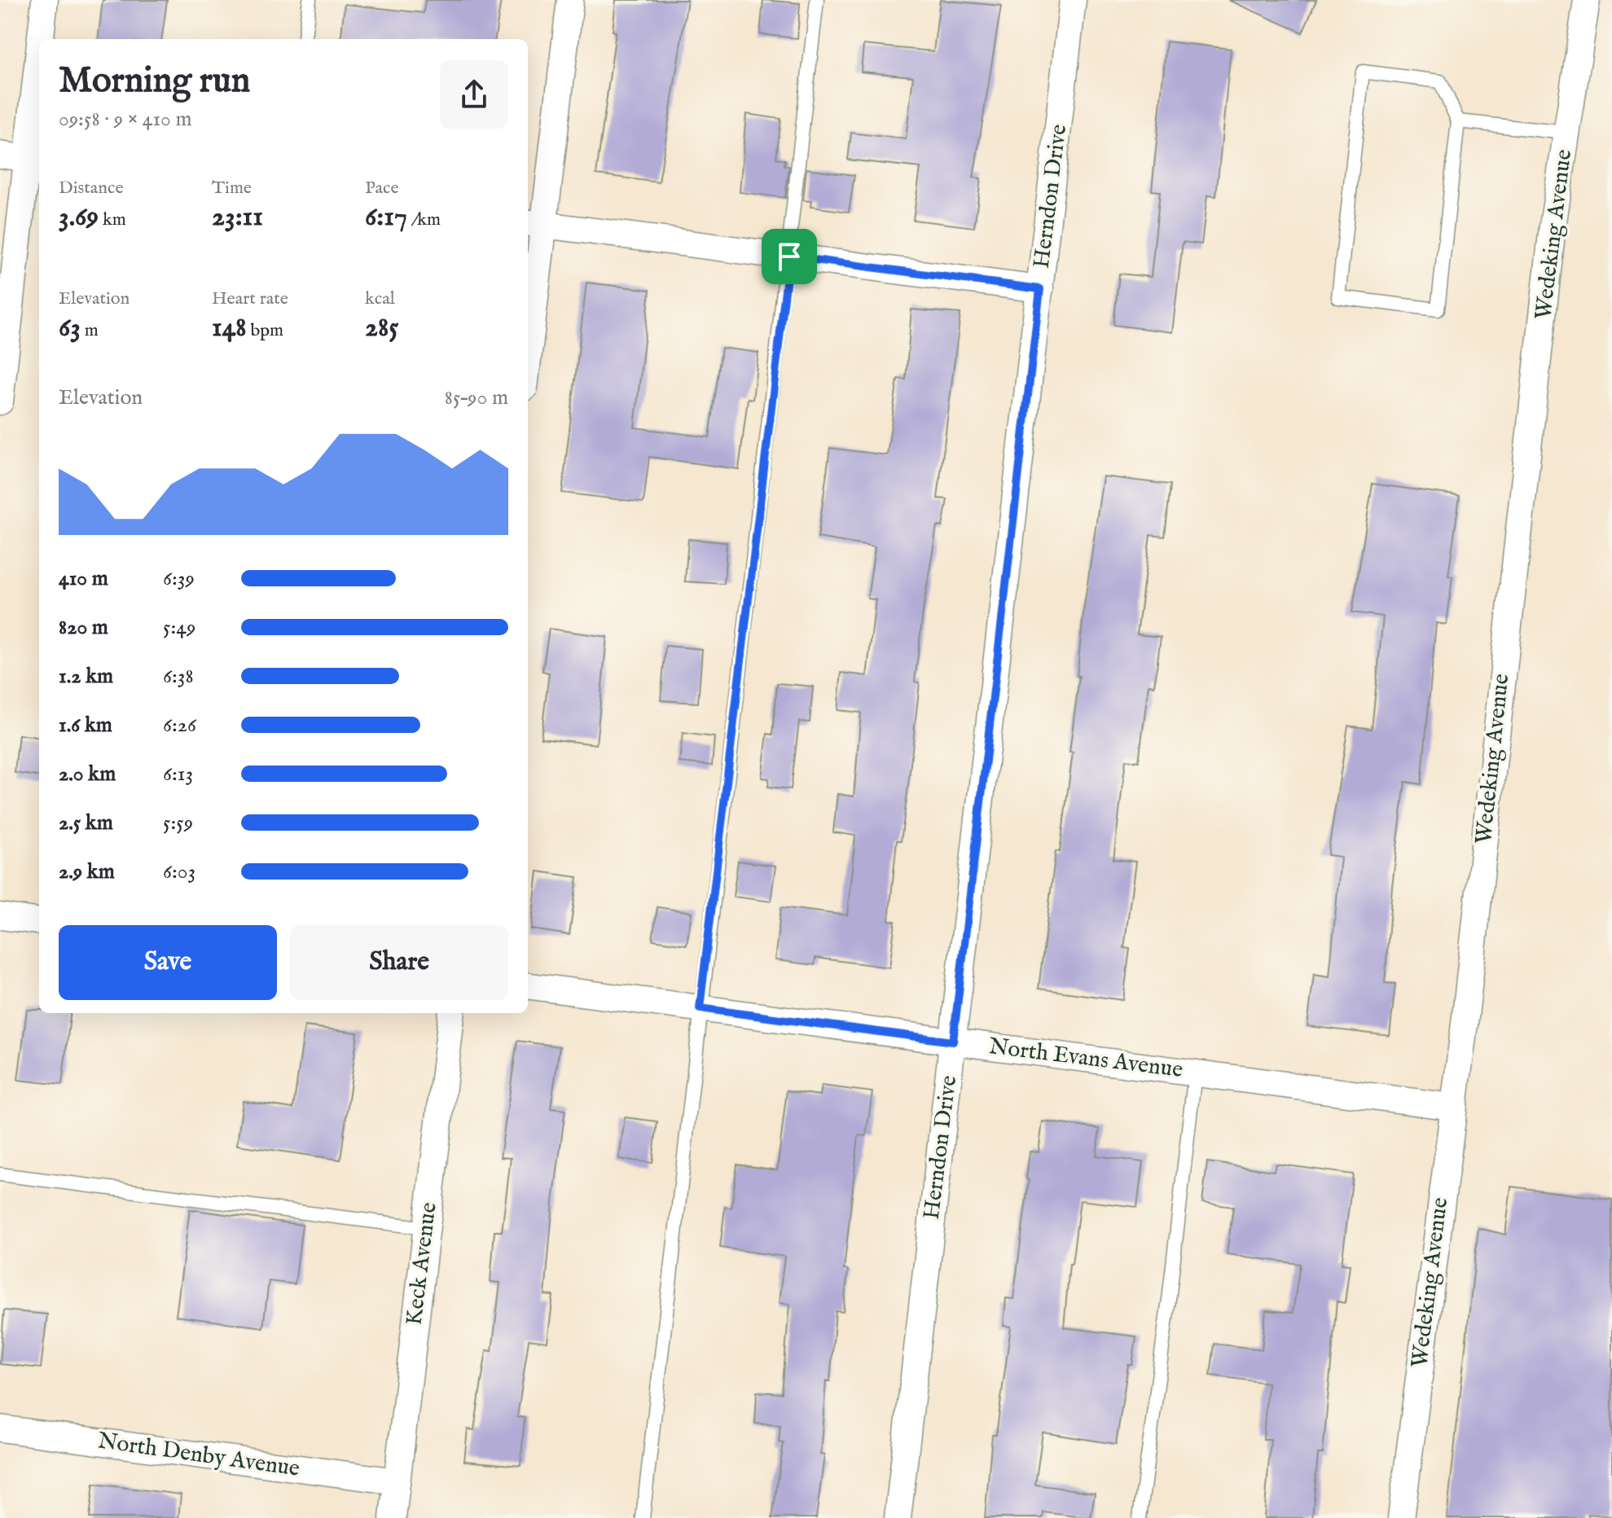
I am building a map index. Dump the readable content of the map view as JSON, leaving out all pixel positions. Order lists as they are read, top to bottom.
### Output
{
  "streets": {
    "street": [
      "Herndon Drive",
      "Wedeking Avenue",
      "North Evans Avenue",
      "Keck Avenue",
      "North Denby Avenue"
    ]
  },
  "crossings": [
    ["Herndon Drive", "North Evans Avenue"],
    ["Wedeking Avenue", "North Evans Avenue"],
    ["Keck Avenue", "North Denby Avenue"]
  ],
  "page": {
    "heading": ["Morning run", "09:58 · 9 × 410 m"],
    "stats": [
      ["Distance", "3.69 km"],
      ["Time", "23:11"],
      ["Pace", "6:17 /km"],
      ["Elevation", "63 m"],
      ["Heart rate", "148 bpm"],
      ["kcal", "285"]
    ],
    "chart": ["Elevation", "85–90 m"],
    "list": [
      {
        "name": "410 m",
        "note": "6:39"
      },
      {
        "name": "820 m",
        "note": "5:49"
      },
      {
        "name": "1.2 km",
        "note": "6:38"
      },
      {
        "name": "1.6 km",
        "note": "6:26"
      },
      {
        "name": "2.0 km",
        "note": "6:13"
      },
      {
        "name": "2.5 km",
        "note": "5:59"
      },
      {
        "name": "2.9 km",
        "note": "6:03"
      }
    ],
    "buttons": ["Save", "Share"]
  }
}
